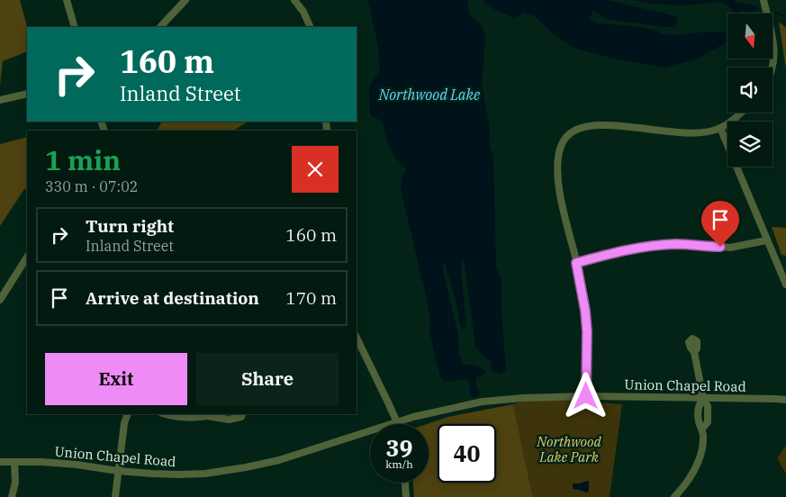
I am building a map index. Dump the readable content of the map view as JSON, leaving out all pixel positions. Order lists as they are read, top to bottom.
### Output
{
  "streets": {
    "street": ["Union Chapel Road"]
  },
  "water": ["Northwood Lake"],
  "parks": ["Northwood Lake Park"],
  "north": "bottom",
  "page": {
    "turn": ["160 m", "Inland Street"],
    "heading": ["1 min", "330 m · 07:02"],
    "list": [
      {
        "name": "Turn right",
        "note": "Inland Street",
        "value": "160 m"
      },
      {
        "name": "Arrive at destination",
        "value": "170 m"
      }
    ],
    "buttons": ["Exit", "Share"],
    "speed": "39 km/h",
    "limit": "40"
  }
}
